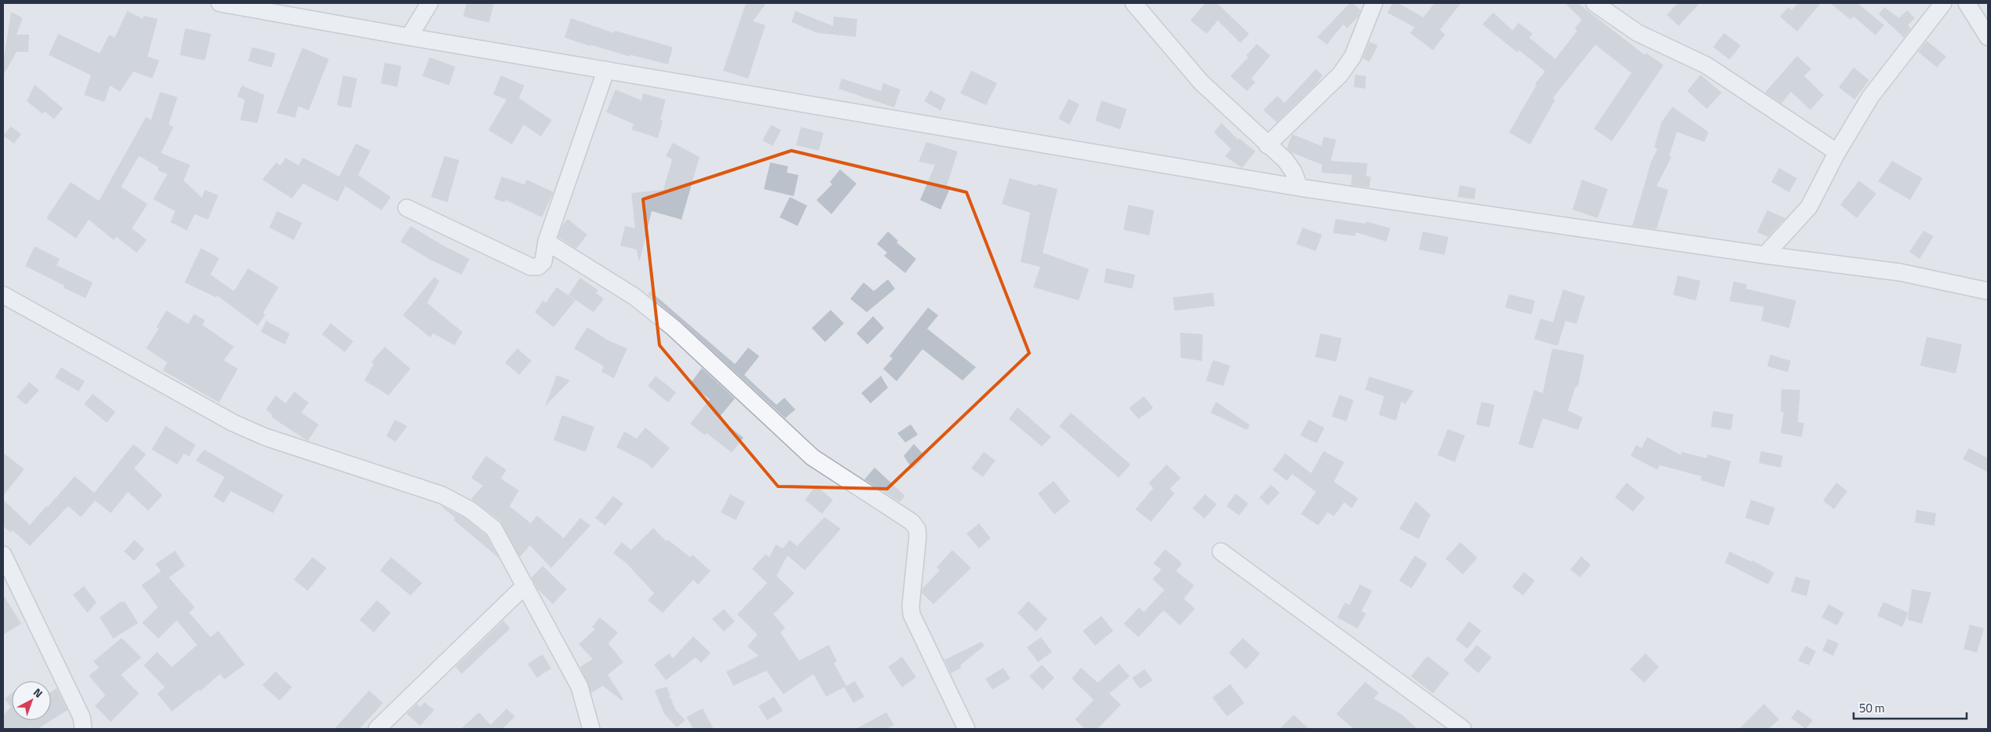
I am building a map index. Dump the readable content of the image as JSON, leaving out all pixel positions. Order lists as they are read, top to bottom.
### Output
{
  "scale_bar": "50 m",
  "north": "top right"
}
